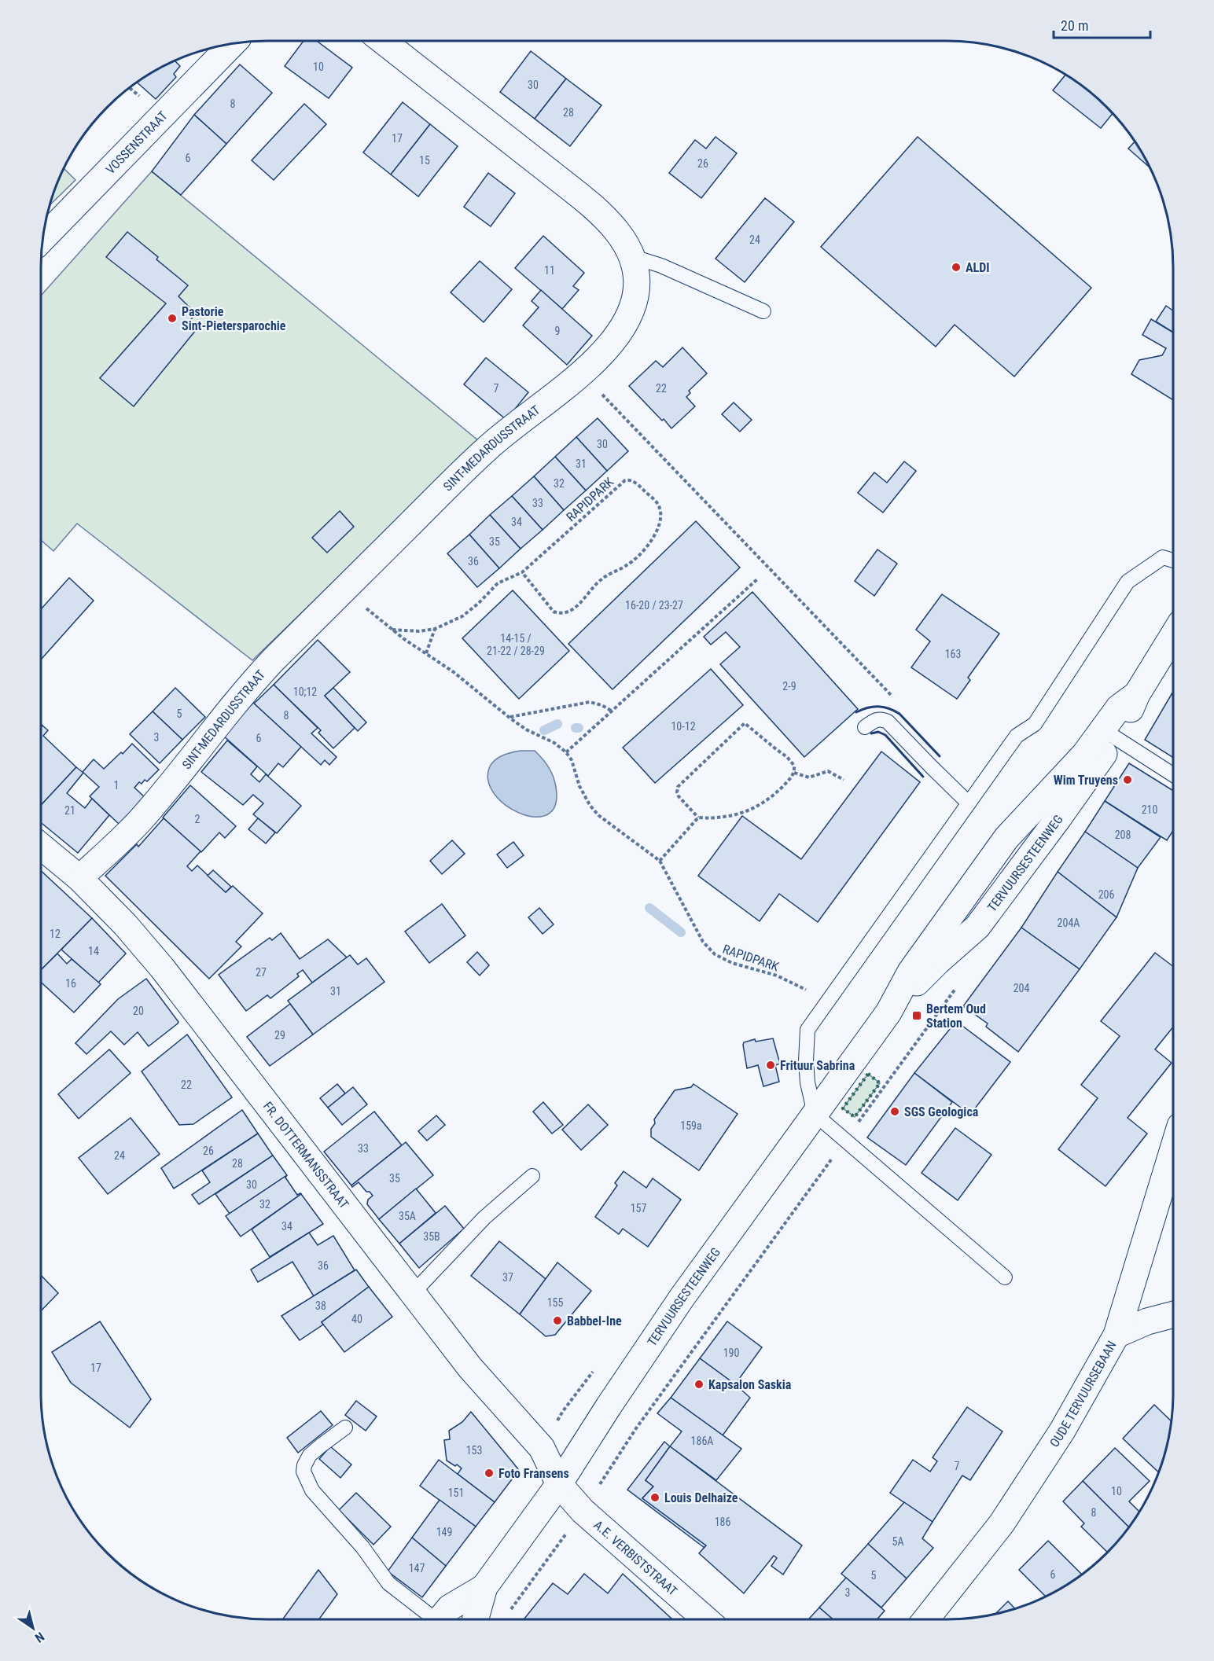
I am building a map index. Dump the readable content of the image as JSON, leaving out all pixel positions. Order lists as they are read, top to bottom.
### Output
{
  "streets": {
    "street": [
      "VOSSENSTRAAT",
      "SINT-MEDARDUSSTRAAT",
      "TERVUURSESTEENWEG",
      "FR. DOTTERMANSSTRAAT",
      "OUDE TERVUURSEBAAN",
      "A.E. VERBISTSTRAAT"
    ],
    "path": ["RAPIDPARK"]
  },
  "crossings": [
    ["SINT-MEDARDUSSTRAAT", "FR. DOTTERMANSSTRAAT"],
    ["TERVUURSESTEENWEG", "FR. DOTTERMANSSTRAAT"],
    ["TERVUURSESTEENWEG", "A.E. VERBISTSTRAAT"],
    ["FR. DOTTERMANSSTRAAT", "A.E. VERBISTSTRAAT"]
  ],
  "places": {
    "other": [
      "ALDI",
      "Pastorie Sint-Pietersparochie",
      "Wim Truyens",
      "Frituur Sabrina",
      "SGS Geologica",
      "Babbel-Ine",
      "Kapsalon Saskia",
      "Foto Fransens",
      "Louis Delhaize"
    ],
    "transit": ["Bertem Oud Station"]
  },
  "house_numbers": [
    "10",
    "30",
    "8",
    "28",
    "17",
    "6",
    "15",
    "26",
    "24",
    "11",
    "9",
    "7",
    "22",
    "30",
    "31",
    "32",
    "33",
    "34",
    "35",
    "36",
    "16-20 / 23-27",
    "14-15 / 21-22 / 28-29",
    "163",
    "2-9",
    "10;12",
    "5",
    "8",
    "10-12",
    "3",
    "6",
    "1",
    "210",
    "21",
    "2",
    "208",
    "206",
    "204A",
    "12",
    "14",
    "27",
    "16",
    "204",
    "31",
    "20",
    "29",
    "22",
    "159a",
    "33",
    "26",
    "24",
    "28",
    "35",
    "30",
    "32",
    "157",
    "35A",
    "34",
    "35B",
    "36",
    "37",
    "155",
    "38",
    "40",
    "190",
    "17",
    "186A",
    "153",
    "7",
    "10",
    "151",
    "8",
    "186",
    "149",
    "5A",
    "147",
    "6",
    "5",
    "3"
  ],
  "scale_bar": "20 m",
  "north": "bottom right"
}
